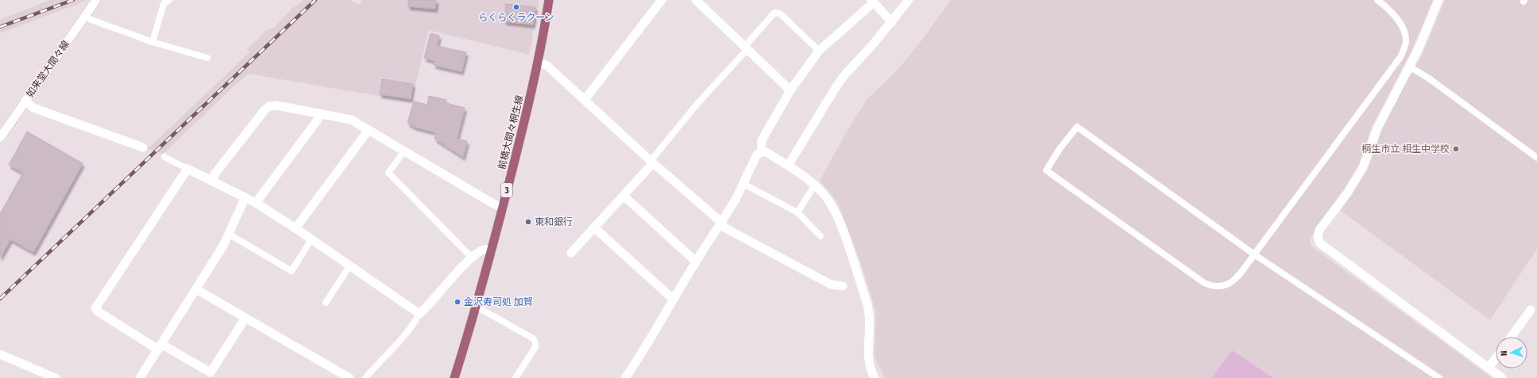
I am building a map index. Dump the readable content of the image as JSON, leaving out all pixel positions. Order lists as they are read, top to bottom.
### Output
{
  "streets": {
    "main road": ["前橋大間々桐生線", "3"],
    "street": ["如来堂大間々線"]
  },
  "places": [
    "らくらくラクーン",
    "桐生市立 相生中学校",
    "東和銀行",
    "金沢寿司処 加賀"
  ],
  "north": "left"
}
